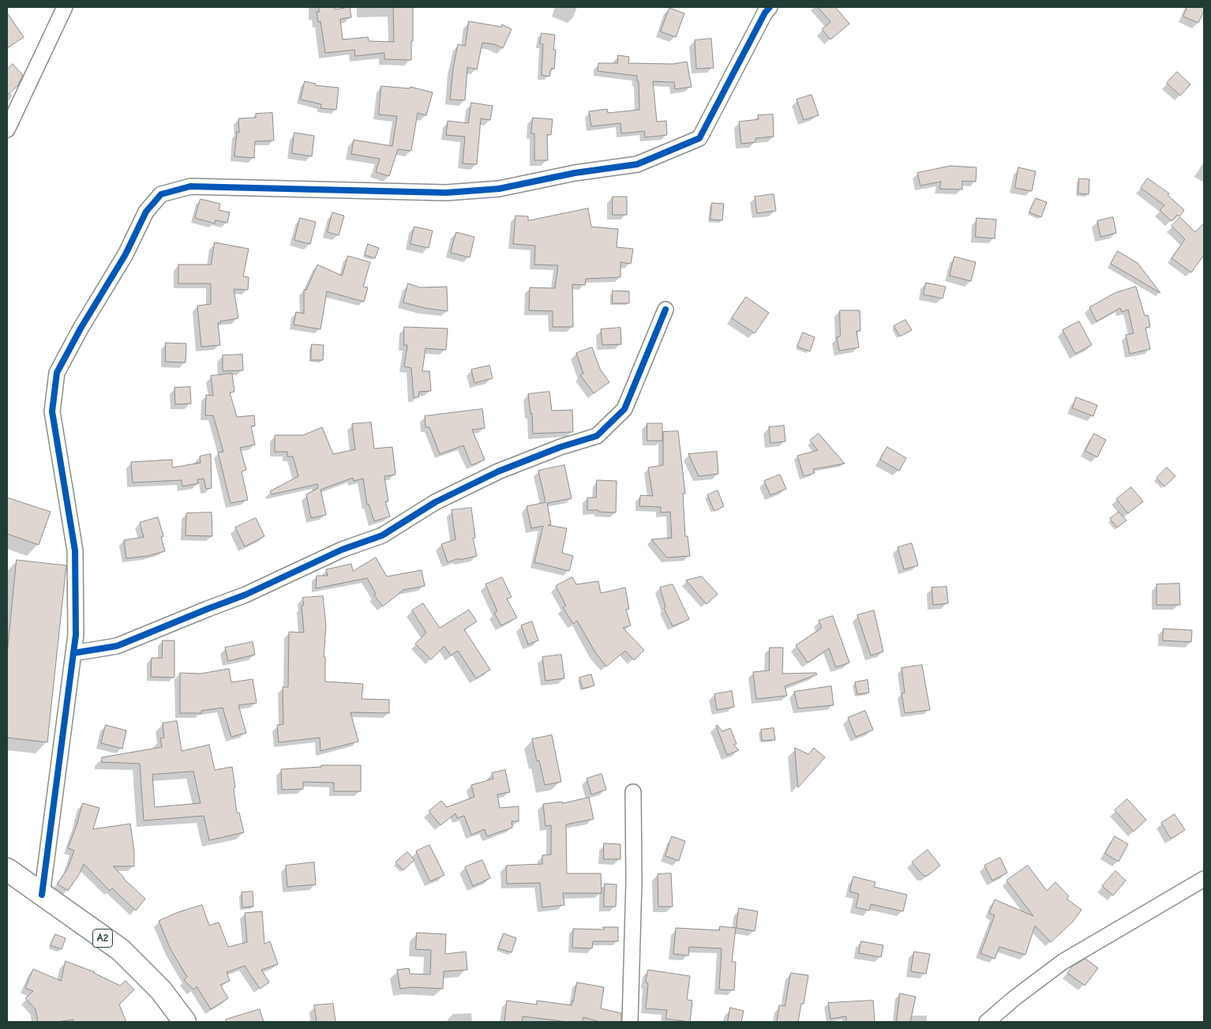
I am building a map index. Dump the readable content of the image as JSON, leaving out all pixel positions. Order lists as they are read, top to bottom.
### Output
{
  "streets": {
    "highway": ["A2"]
  }
}
